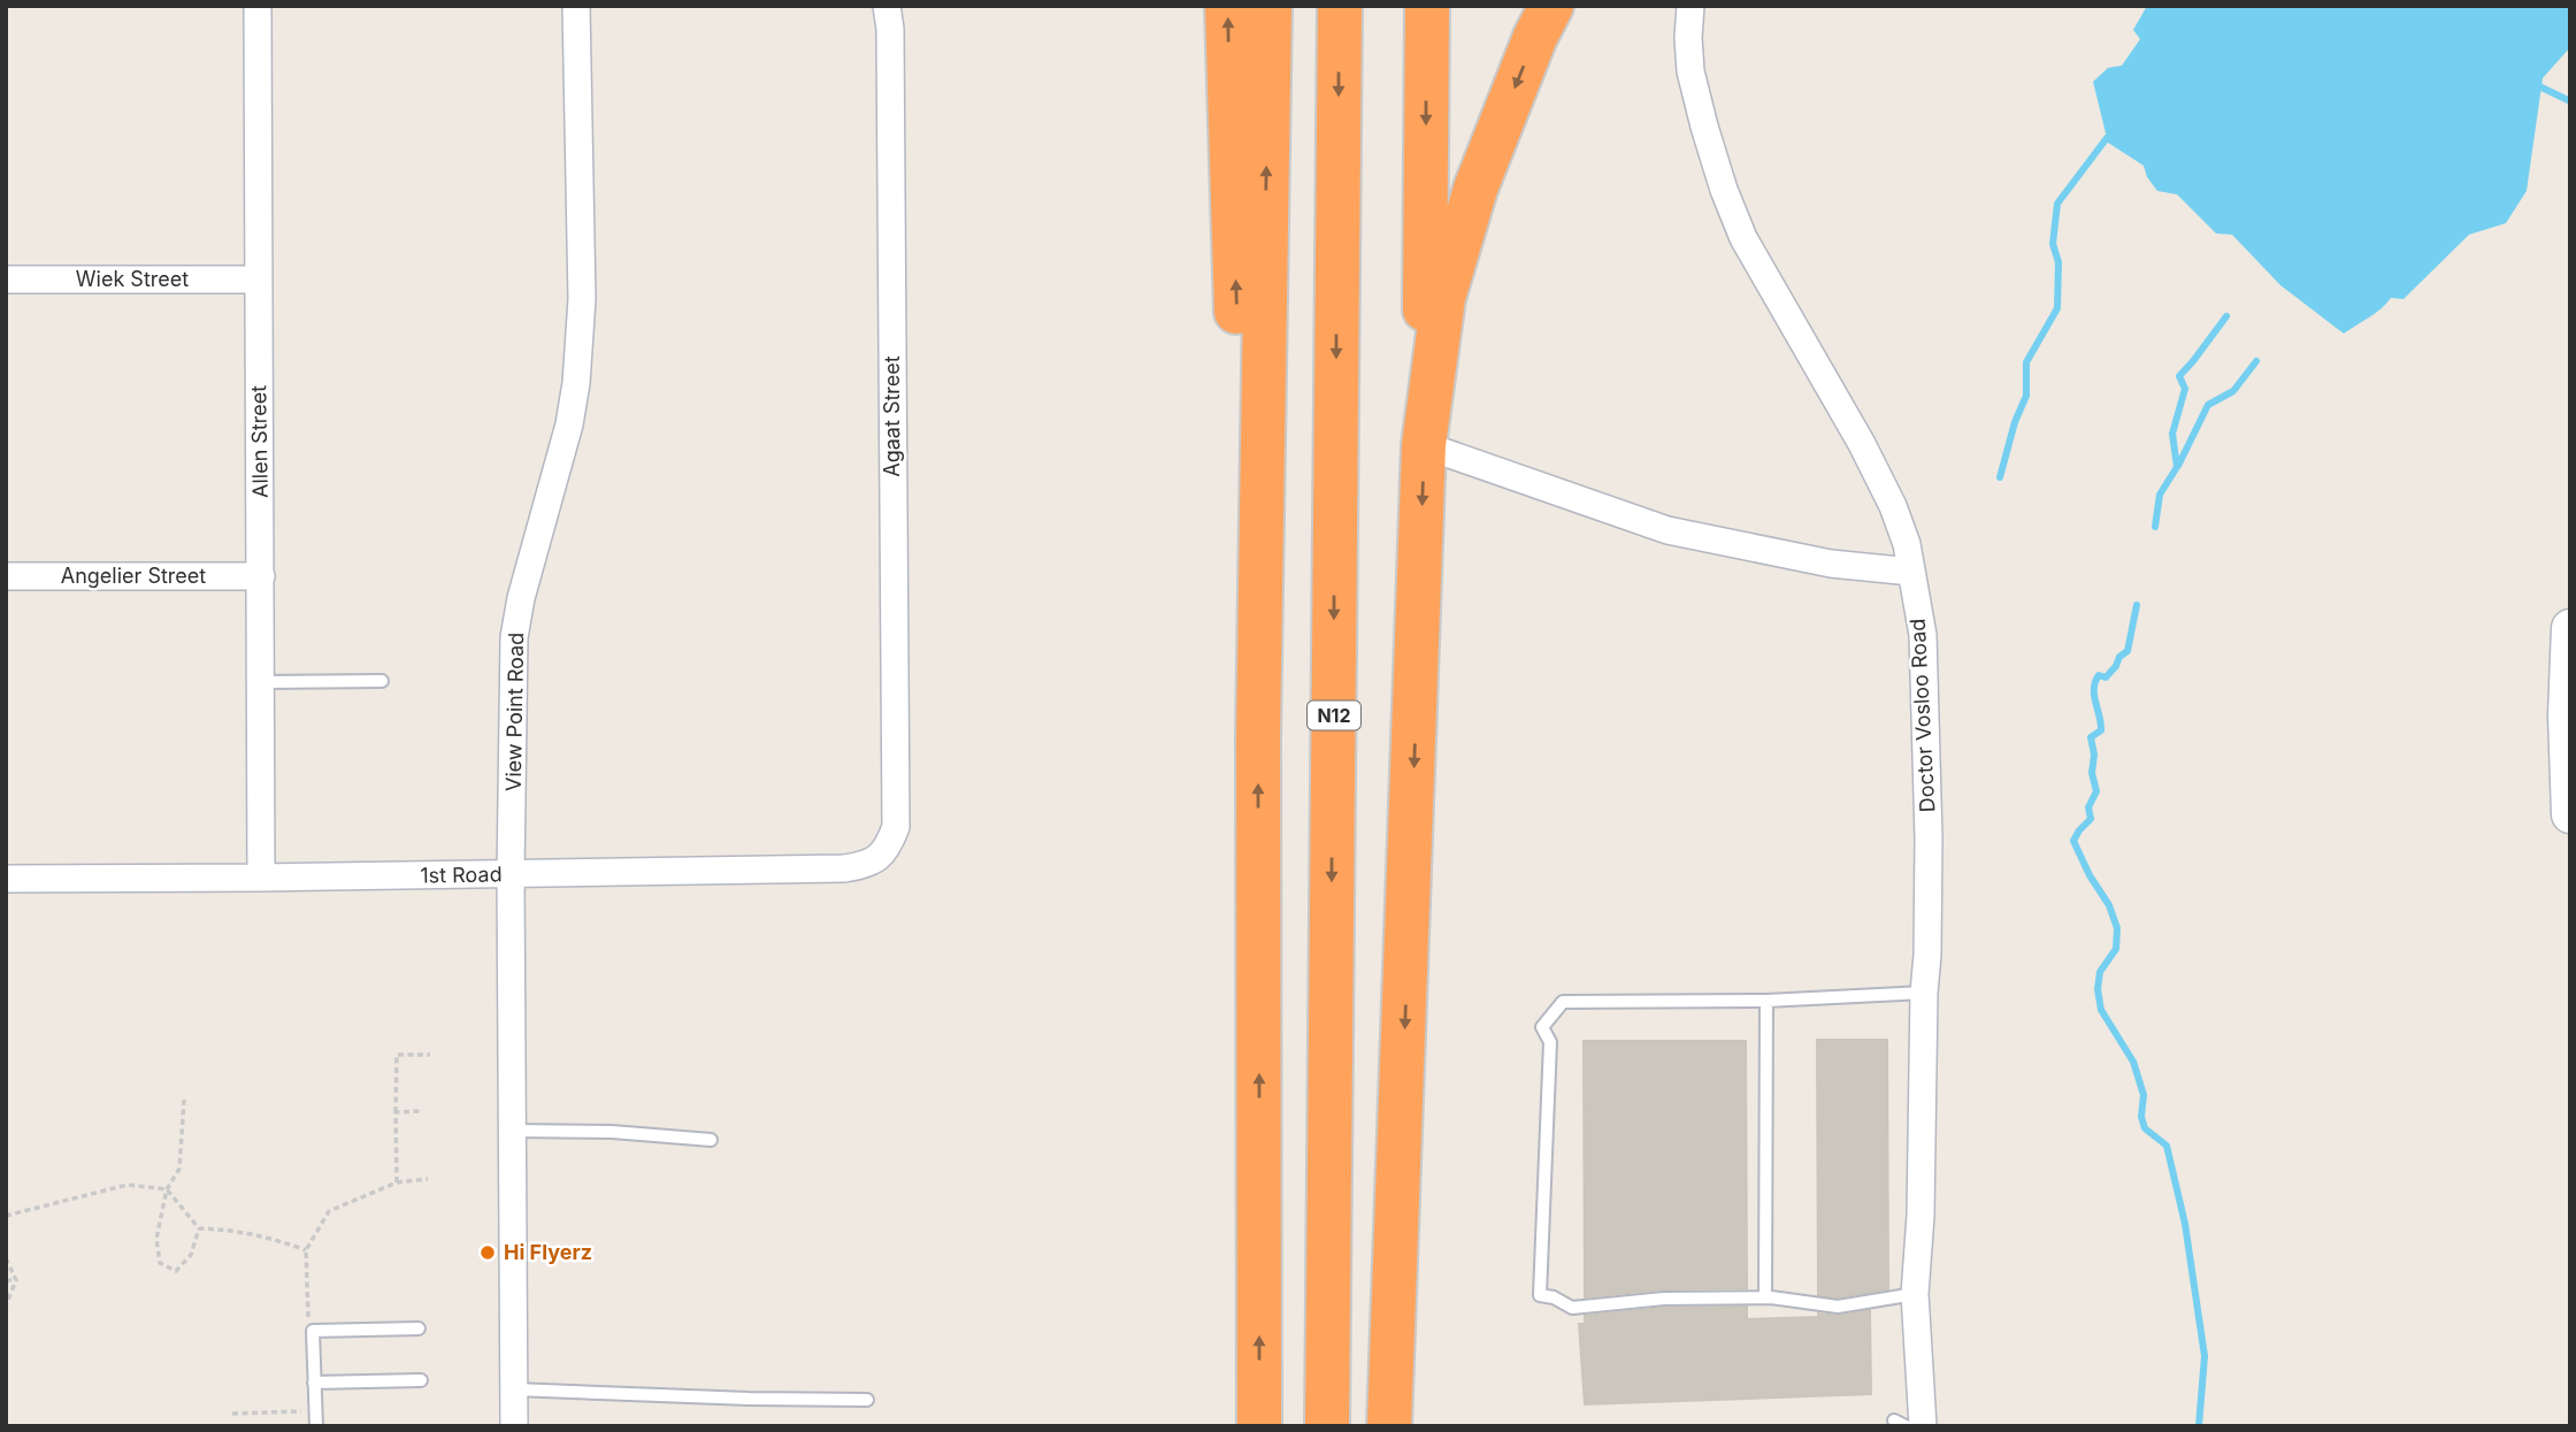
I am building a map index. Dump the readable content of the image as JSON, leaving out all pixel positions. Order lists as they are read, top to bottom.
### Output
{
  "streets": {
    "highway": ["N12"],
    "street": [
      "Wiek Street",
      "Agaat Street",
      "Allen Street",
      "Angelier Street",
      "View Point Road",
      "Doctor Vosloo Road",
      "1st Road"
    ]
  },
  "crossings": [
    ["Wiek Street", "Allen Street"],
    ["Agaat Street", "1st Road"],
    ["Allen Street", "Angelier Street"],
    ["Allen Street", "1st Road"],
    ["View Point Road", "1st Road"]
  ],
  "places": ["Hi Flyerz"]
}
